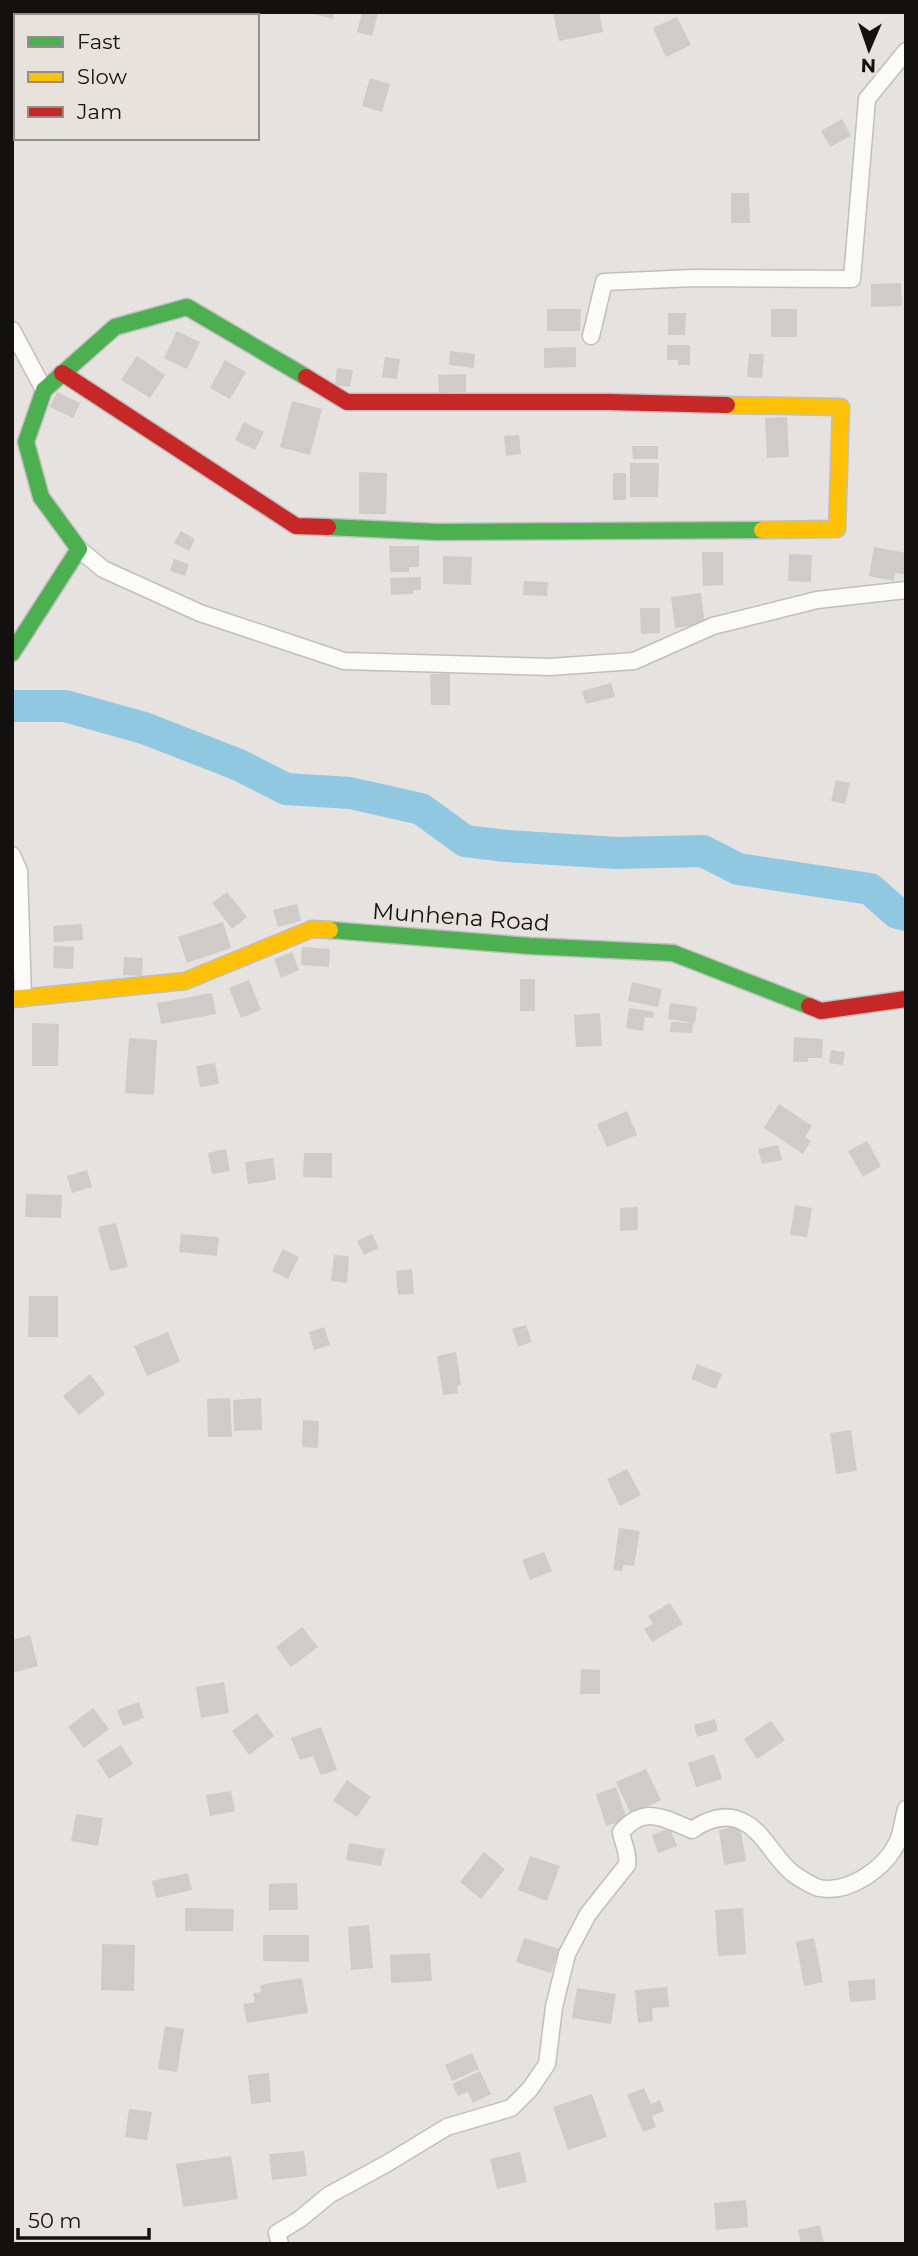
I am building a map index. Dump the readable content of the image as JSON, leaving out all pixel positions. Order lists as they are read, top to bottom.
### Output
{
  "streets": {
    "street": ["Munhena Road"]
  },
  "legend": ["Fast", "Slow", "Jam"],
  "scale_bar": "50 m",
  "north": "bottom"
}
